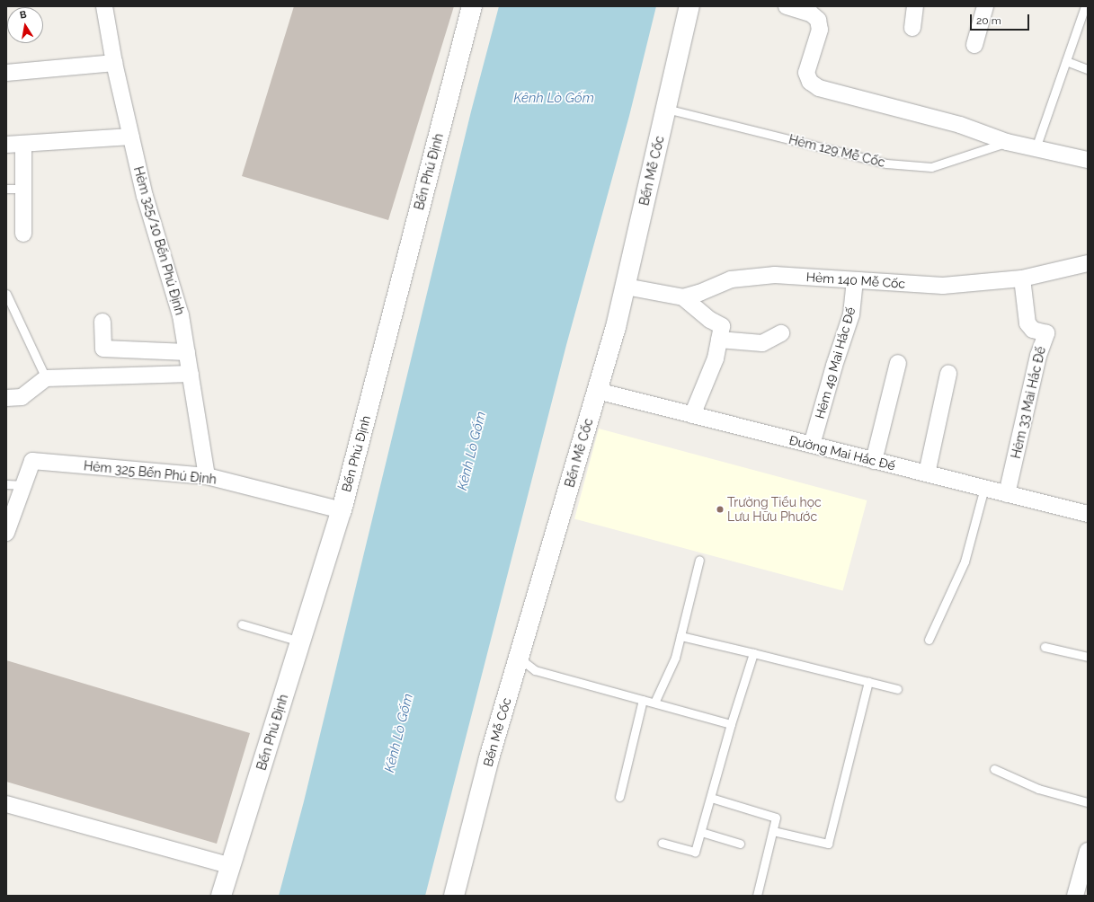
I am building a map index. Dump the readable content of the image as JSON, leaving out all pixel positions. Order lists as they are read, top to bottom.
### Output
{
  "streets": {
    "street": [
      "Bến Mễ Cốc",
      "Bến Phú Định",
      "Hẻm 325/10 Bến Phú Định",
      "Hẻm 140 Mễ Cốc",
      "Hẻm 49 Mai Hắc Đế",
      "Hẻm 33 Mai Hắc Đế",
      "Đường Mai Hắc Đế",
      "Hẻm 325 Bến Phú Định"
    ],
    "lane": ["Hẻm 129 Mễ Cốc"]
  },
  "crossings": [
    ["Hẻm 129 Mễ Cốc", "Bến Mễ Cốc"],
    ["Bến Mễ Cốc", "Hẻm 140 Mễ Cốc"],
    ["Bến Mễ Cốc", "Đường Mai Hắc Đế"],
    ["Bến Phú Định", "Hẻm 325 Bến Phú Định"],
    ["Hẻm 325/10 Bến Phú Định", "Hẻm 325 Bến Phú Định"],
    ["Hẻm 140 Mễ Cốc", "Hẻm 49 Mai Hắc Đế"],
    ["Hẻm 140 Mễ Cốc", "Hẻm 33 Mai Hắc Đế"],
    ["Hẻm 49 Mai Hắc Đế", "Đường Mai Hắc Đế"],
    ["Hẻm 33 Mai Hắc Đế", "Đường Mai Hắc Đế"]
  ],
  "water": ["Kênh Lò Gốm"],
  "places": ["Trường Tiểu học Lưu Hữu Phước"],
  "scale_bar": "20 m",
  "north": "top"
}
